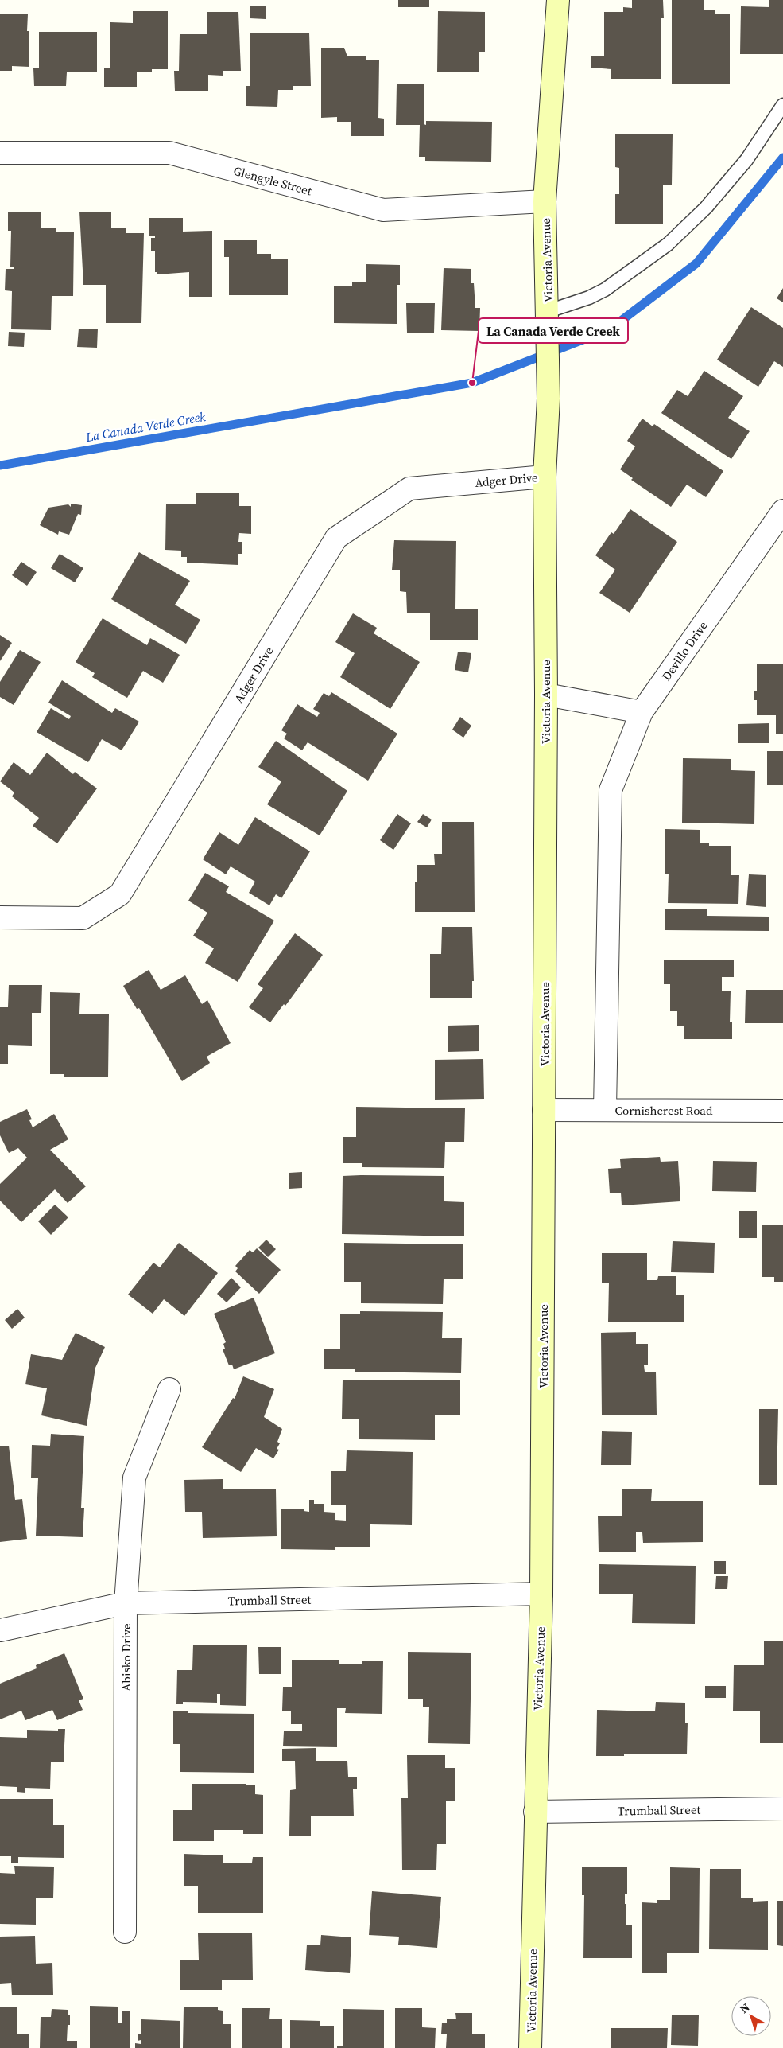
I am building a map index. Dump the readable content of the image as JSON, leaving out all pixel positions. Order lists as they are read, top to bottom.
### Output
{
  "streets": {
    "street": [
      "Glengyle Street",
      "Victoria Avenue",
      "Adger Drive",
      "Devillo Drive",
      "Cornishcrest Road",
      "Trumball Street",
      "Abisko Drive"
    ]
  },
  "crossings": [
    ["Glengyle Street", "Victoria Avenue"],
    ["Victoria Avenue", "Adger Drive"],
    ["Victoria Avenue", "Cornishcrest Road"],
    ["Victoria Avenue", "Trumball Street"],
    ["Trumball Street", "Abisko Drive"]
  ],
  "water": ["La Canada Verde Creek"],
  "places": ["La Canada Verde Creek"],
  "north": "top left"
}
